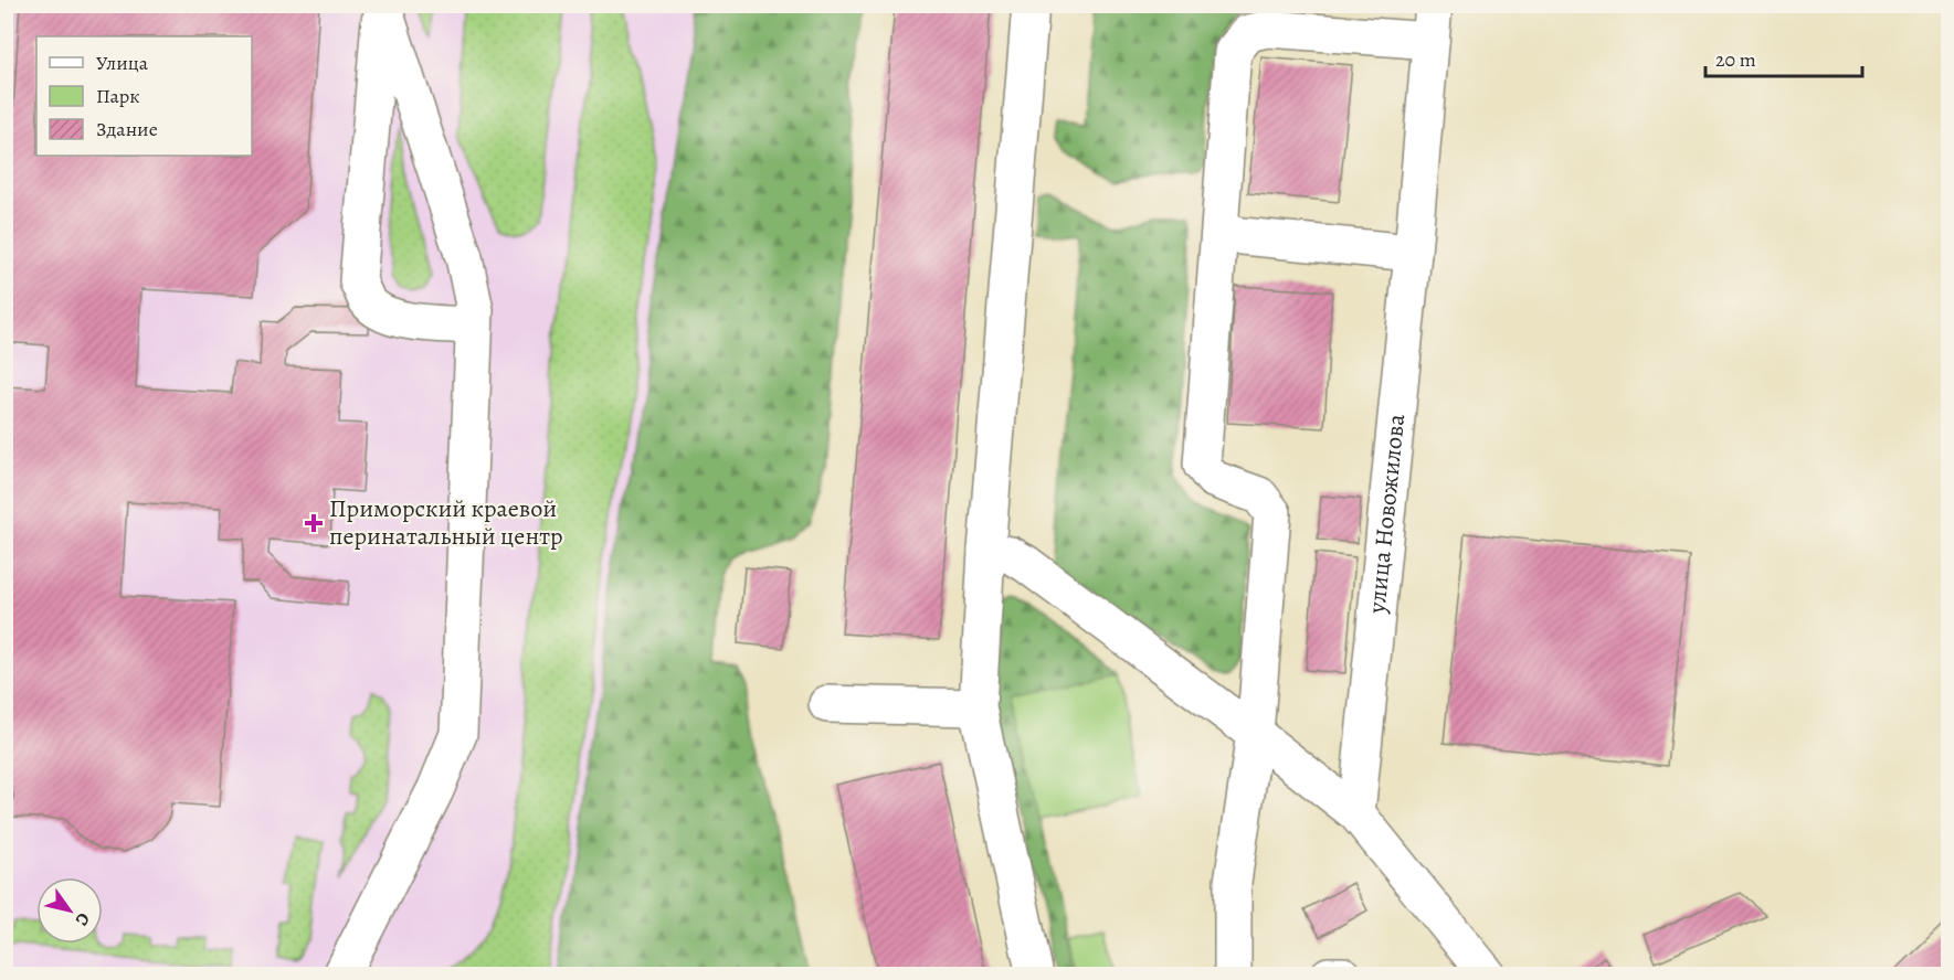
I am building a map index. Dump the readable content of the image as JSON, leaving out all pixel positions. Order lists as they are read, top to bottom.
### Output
{
  "streets": {
    "street": ["улица Новожилова"]
  },
  "places": {
    "health": ["Приморский краевой перинатальный центр"]
  },
  "legend": ["Улица", "Парк", "Здание"],
  "scale_bar": "20 m",
  "north": "bottom right"
}
